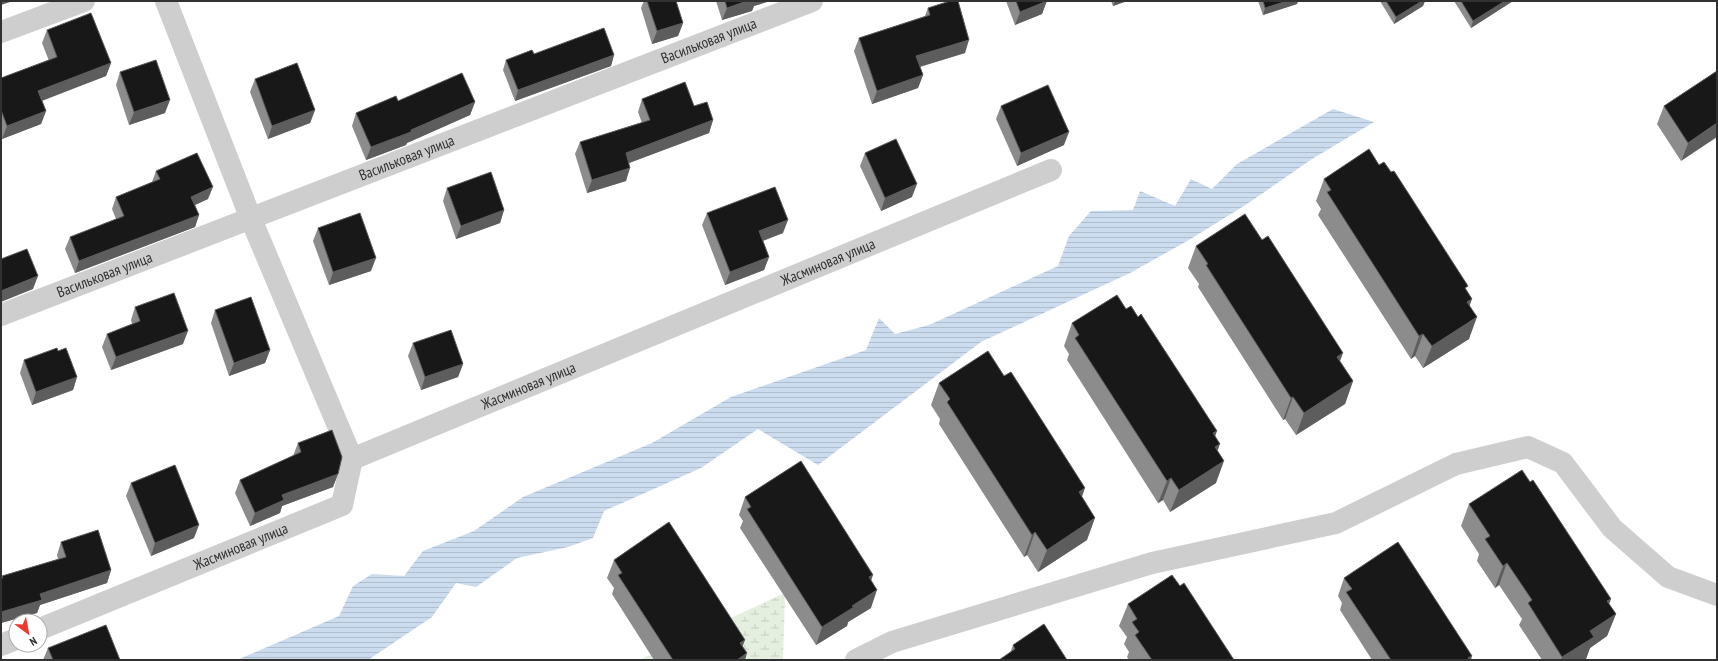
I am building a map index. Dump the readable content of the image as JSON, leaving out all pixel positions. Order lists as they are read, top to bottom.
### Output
{
  "streets": {
    "street": ["Васильковая улица", "Жасминовая улица"]
  },
  "north": "bottom right"
}
